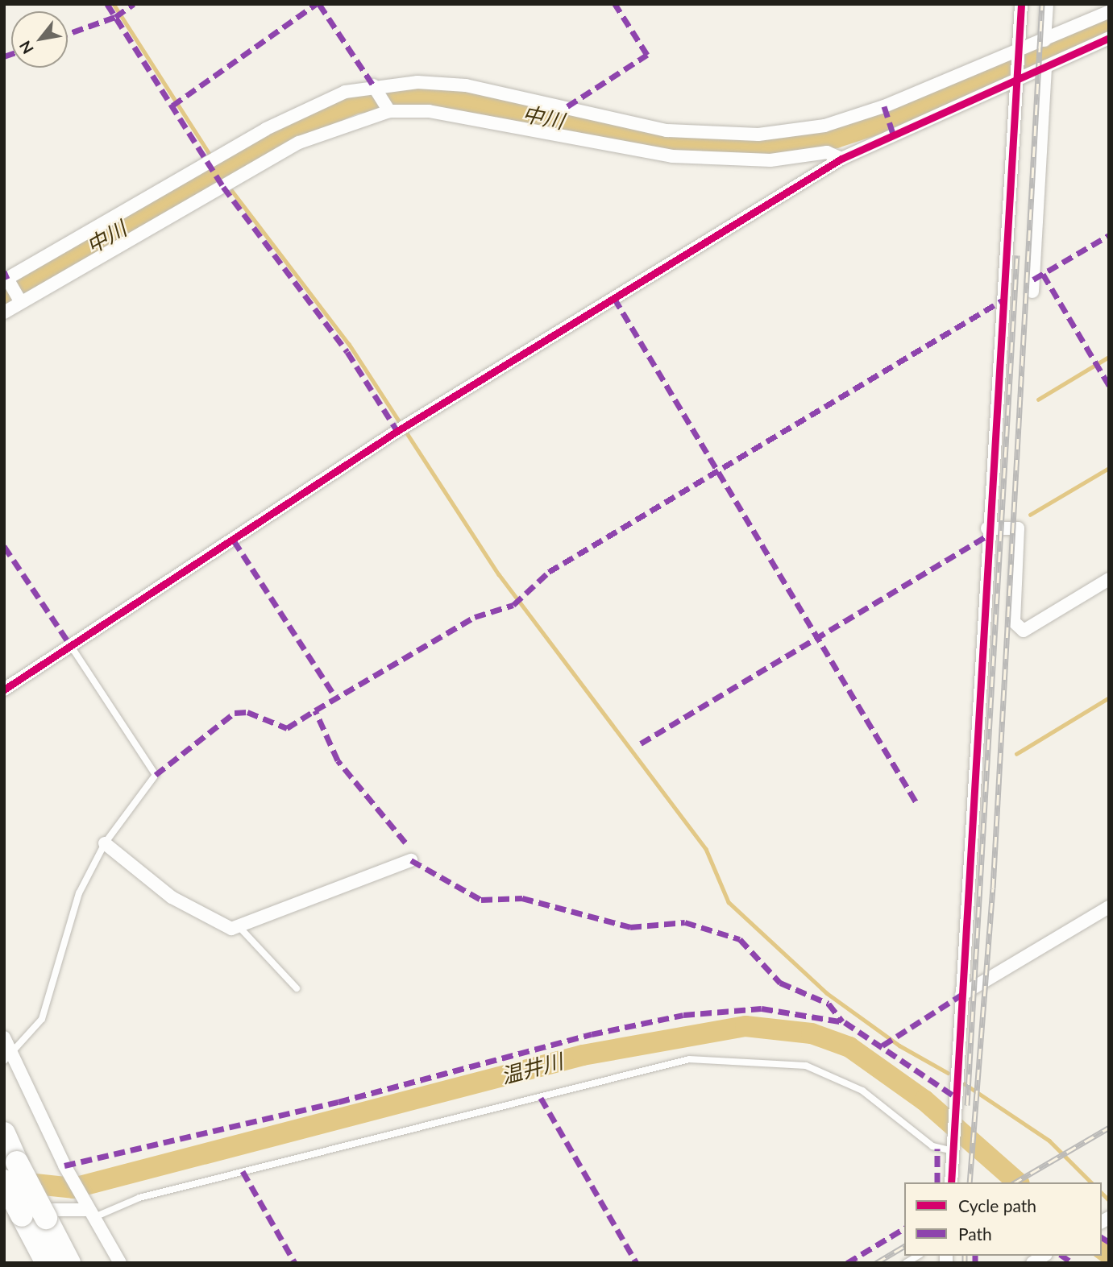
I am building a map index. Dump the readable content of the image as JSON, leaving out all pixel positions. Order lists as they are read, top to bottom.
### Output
{
  "water": ["中川", "温井川"],
  "legend": ["Cycle path", "Path"],
  "north": "bottom left"
}
